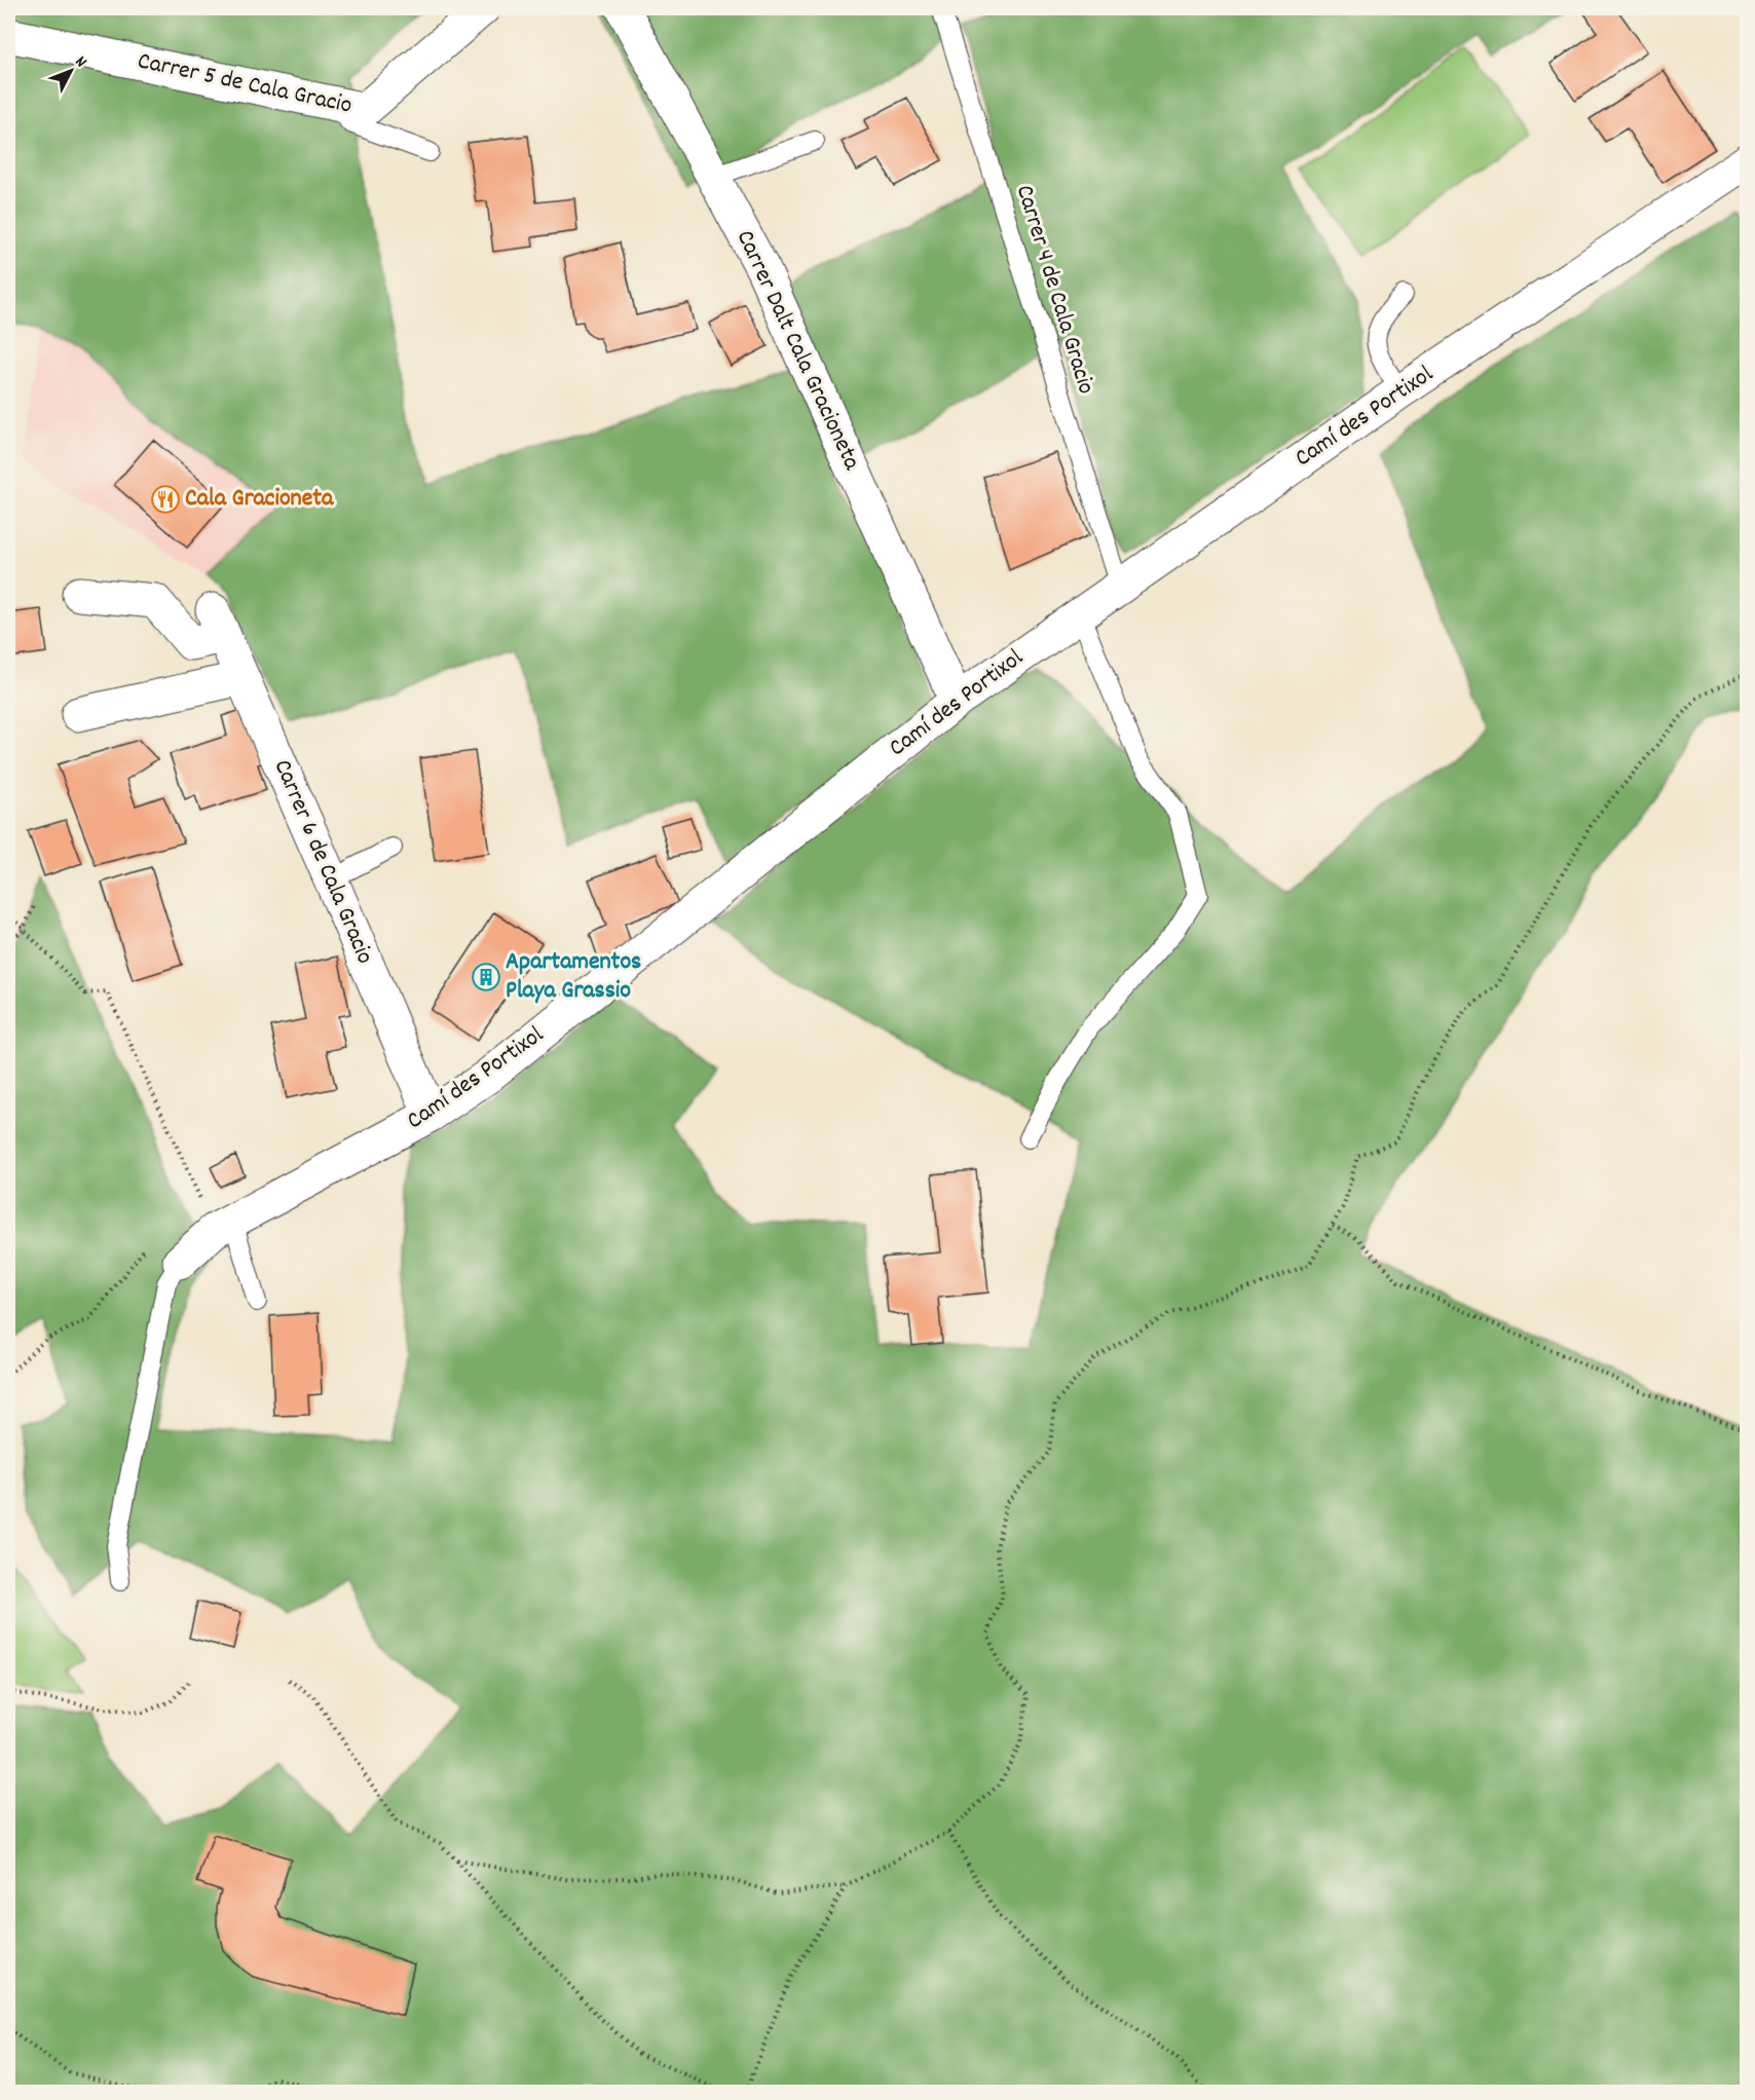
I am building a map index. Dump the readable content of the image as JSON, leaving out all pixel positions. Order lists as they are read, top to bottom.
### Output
{
  "streets": {
    "street": [
      "Carrer 5 de Cala Gracio",
      "Carrer Dalt Cala Gracioneta",
      "Camí des Portixol",
      "Carrer 6 de Cala Gracio"
    ],
    "lane": ["Carrer 4 de Cala Gracio"]
  },
  "crossings": [
    ["Carrer 4 de Cala Gracio", "Camí des Portixol"],
    ["Carrer Dalt Cala Gracioneta", "Camí des Portixol"],
    ["Camí des Portixol", "Carrer 6 de Cala Gracio"]
  ],
  "places": {
    "restaurant": ["Cala Gracioneta"],
    "building": ["Apartamentos Playa Grassio"]
  },
  "north": "top right"
}
